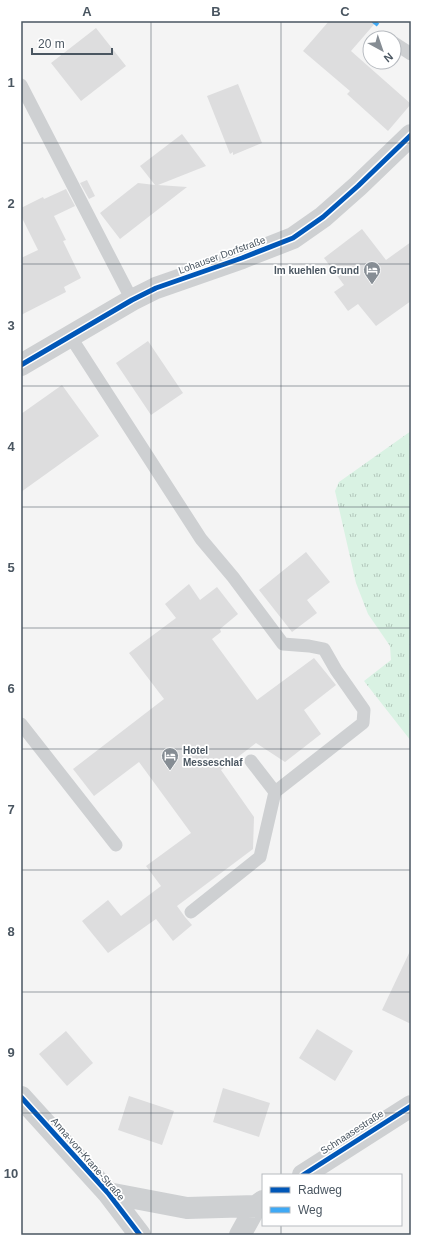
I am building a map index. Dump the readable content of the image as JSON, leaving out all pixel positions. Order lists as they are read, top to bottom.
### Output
{
  "streets": {
    "street": ["Lohauser Dorfstraße", "Schnaasestraße", "Anna-von-Krane-Straße"]
  },
  "places": {
    "hotel": ["Im kuehlen Grund", "Hotel Messeschlaf"]
  },
  "legend": ["Radweg", "Weg"],
  "scale_bar": "20 m",
  "north": "bottom right",
  "grid": {
    "columns": ["A", "B", "C"],
    "rows": [
      "1",
      "2",
      "3",
      "4",
      "5",
      "6",
      "7",
      "8",
      "9",
      "10"
    ]
  }
}
